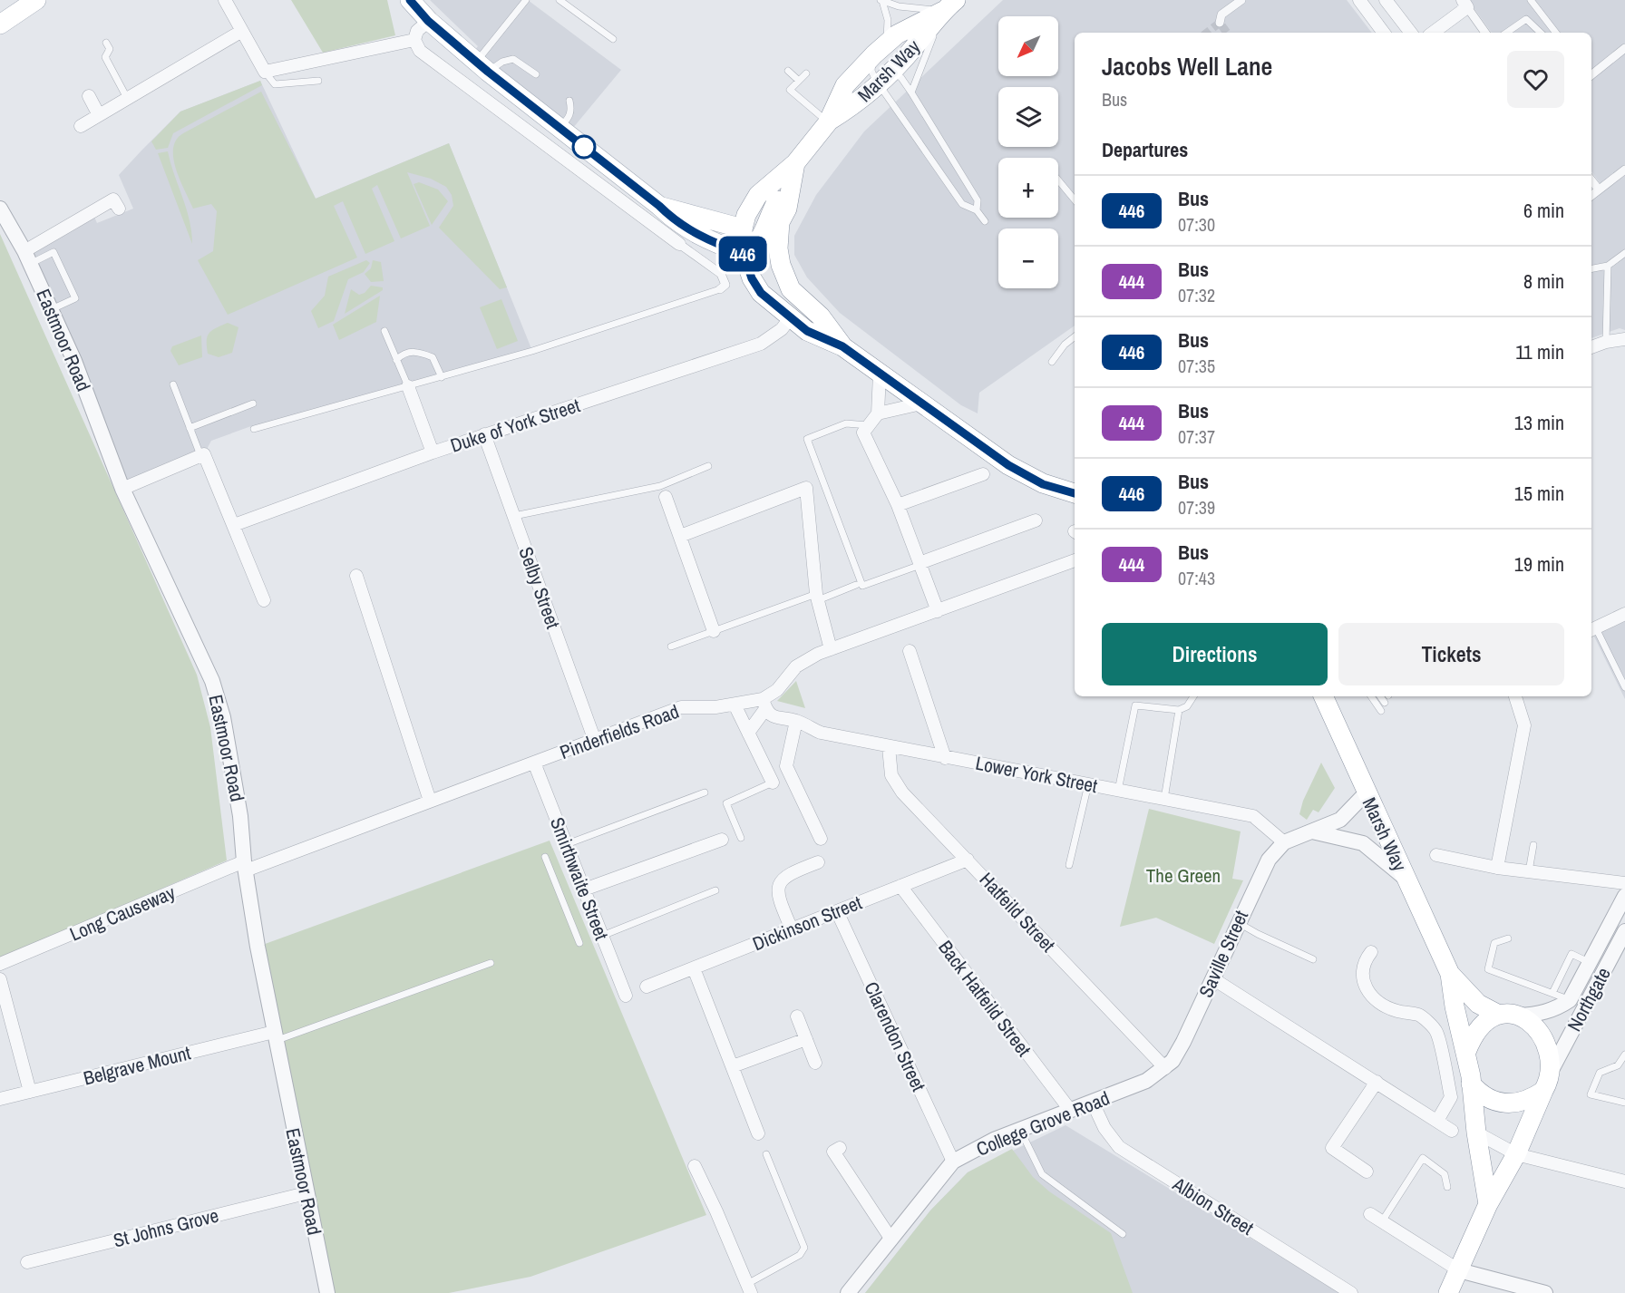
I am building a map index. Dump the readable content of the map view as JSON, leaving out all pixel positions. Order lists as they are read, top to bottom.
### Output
{
  "streets": {
    "main road": ["Marsh Way"],
    "street": [
      "Eastmoor Road",
      "Duke of York Street",
      "Selby Street",
      "Pinderfields Road",
      "Lower York Street",
      "Smirthwaite Street",
      "Hatfeild Street",
      "Long Causeway",
      "Dickinson Street",
      "Saville Street",
      "Back Hatfeild Street",
      "Northgate",
      "Clarendon Street",
      "Belgrave Mount",
      "College Grove Road",
      "Albion Street",
      "St Johns Grove"
    ]
  },
  "crossings": [
    ["Marsh Way", "Northgate"],
    ["Eastmoor Road", "Pinderfields Road"],
    ["Eastmoor Road", "Long Causeway"],
    ["Eastmoor Road", "Belgrave Mount"],
    ["Eastmoor Road", "St Johns Grove"],
    ["Duke of York Street", "Selby Street"],
    ["Selby Street", "Pinderfields Road"],
    ["Pinderfields Road", "Lower York Street"],
    ["Pinderfields Road", "Smirthwaite Street"],
    ["Pinderfields Road", "Long Causeway"],
    ["Lower York Street", "Hatfeild Street"],
    ["Lower York Street", "Saville Street"],
    ["Hatfeild Street", "Dickinson Street"],
    ["Hatfeild Street", "Saville Street"],
    ["Hatfeild Street", "College Grove Road"],
    ["Dickinson Street", "Back Hatfeild Street"],
    ["Dickinson Street", "Clarendon Street"],
    ["Saville Street", "College Grove Road"],
    ["Back Hatfeild Street", "College Grove Road"],
    ["Clarendon Street", "College Grove Road"],
    ["College Grove Road", "Albion Street"]
  ],
  "parks": ["The Green"],
  "lines": ["bus line 446"],
  "north": "bottom left",
  "page": {
    "on_map": "446",
    "map_buttons": ["+", "−"],
    "heading": [
      ["Jacobs Well Lane", "Bus"],
      "Departures"
    ],
    "list": [
      {
        "mark": "446",
        "name": "Bus",
        "note": "07:30",
        "value": "6 min"
      },
      {
        "mark": "444",
        "name": "Bus",
        "note": "07:32",
        "value": "8 min"
      },
      {
        "mark": "446",
        "name": "Bus",
        "note": "07:35",
        "value": "11 min"
      },
      {
        "mark": "444",
        "name": "Bus",
        "note": "07:37",
        "value": "13 min"
      },
      {
        "mark": "446",
        "name": "Bus",
        "note": "07:39",
        "value": "15 min"
      },
      {
        "mark": "444",
        "name": "Bus",
        "note": "07:43",
        "value": "19 min"
      }
    ],
    "buttons": ["Directions", "Tickets"]
  }
}
